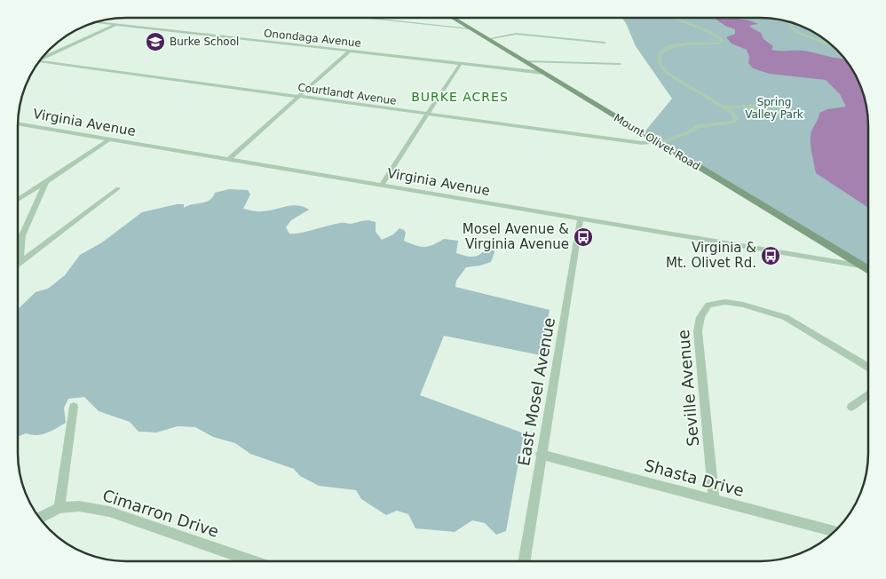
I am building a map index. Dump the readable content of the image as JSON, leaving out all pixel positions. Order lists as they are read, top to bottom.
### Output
{
  "streets": {
    "street": [
      "Onondaga Avenue",
      "Courtlandt Avenue",
      "Virginia Avenue",
      "Mount Olivet Road",
      "Seville Avenue",
      "East Mosel Avenue",
      "Shasta Drive",
      "Cimarron Drive"
    ]
  },
  "crossings": [
    ["Onondaga Avenue", "Mount Olivet Road"],
    ["Courtlandt Avenue", "Mount Olivet Road"],
    ["Virginia Avenue", "Mount Olivet Road"],
    ["Virginia Avenue", "East Mosel Avenue"],
    ["Seville Avenue", "Shasta Drive"],
    ["East Mosel Avenue", "Shasta Drive"]
  ],
  "districts": ["BURKE ACRES"],
  "parks": ["Spring Valley Park"],
  "places": {
    "school or university": ["Burke School"],
    "bus stop": ["Mosel Avenue & Virginia Avenue", "Virginia & Mt. Olivet Rd."]
  }
}
